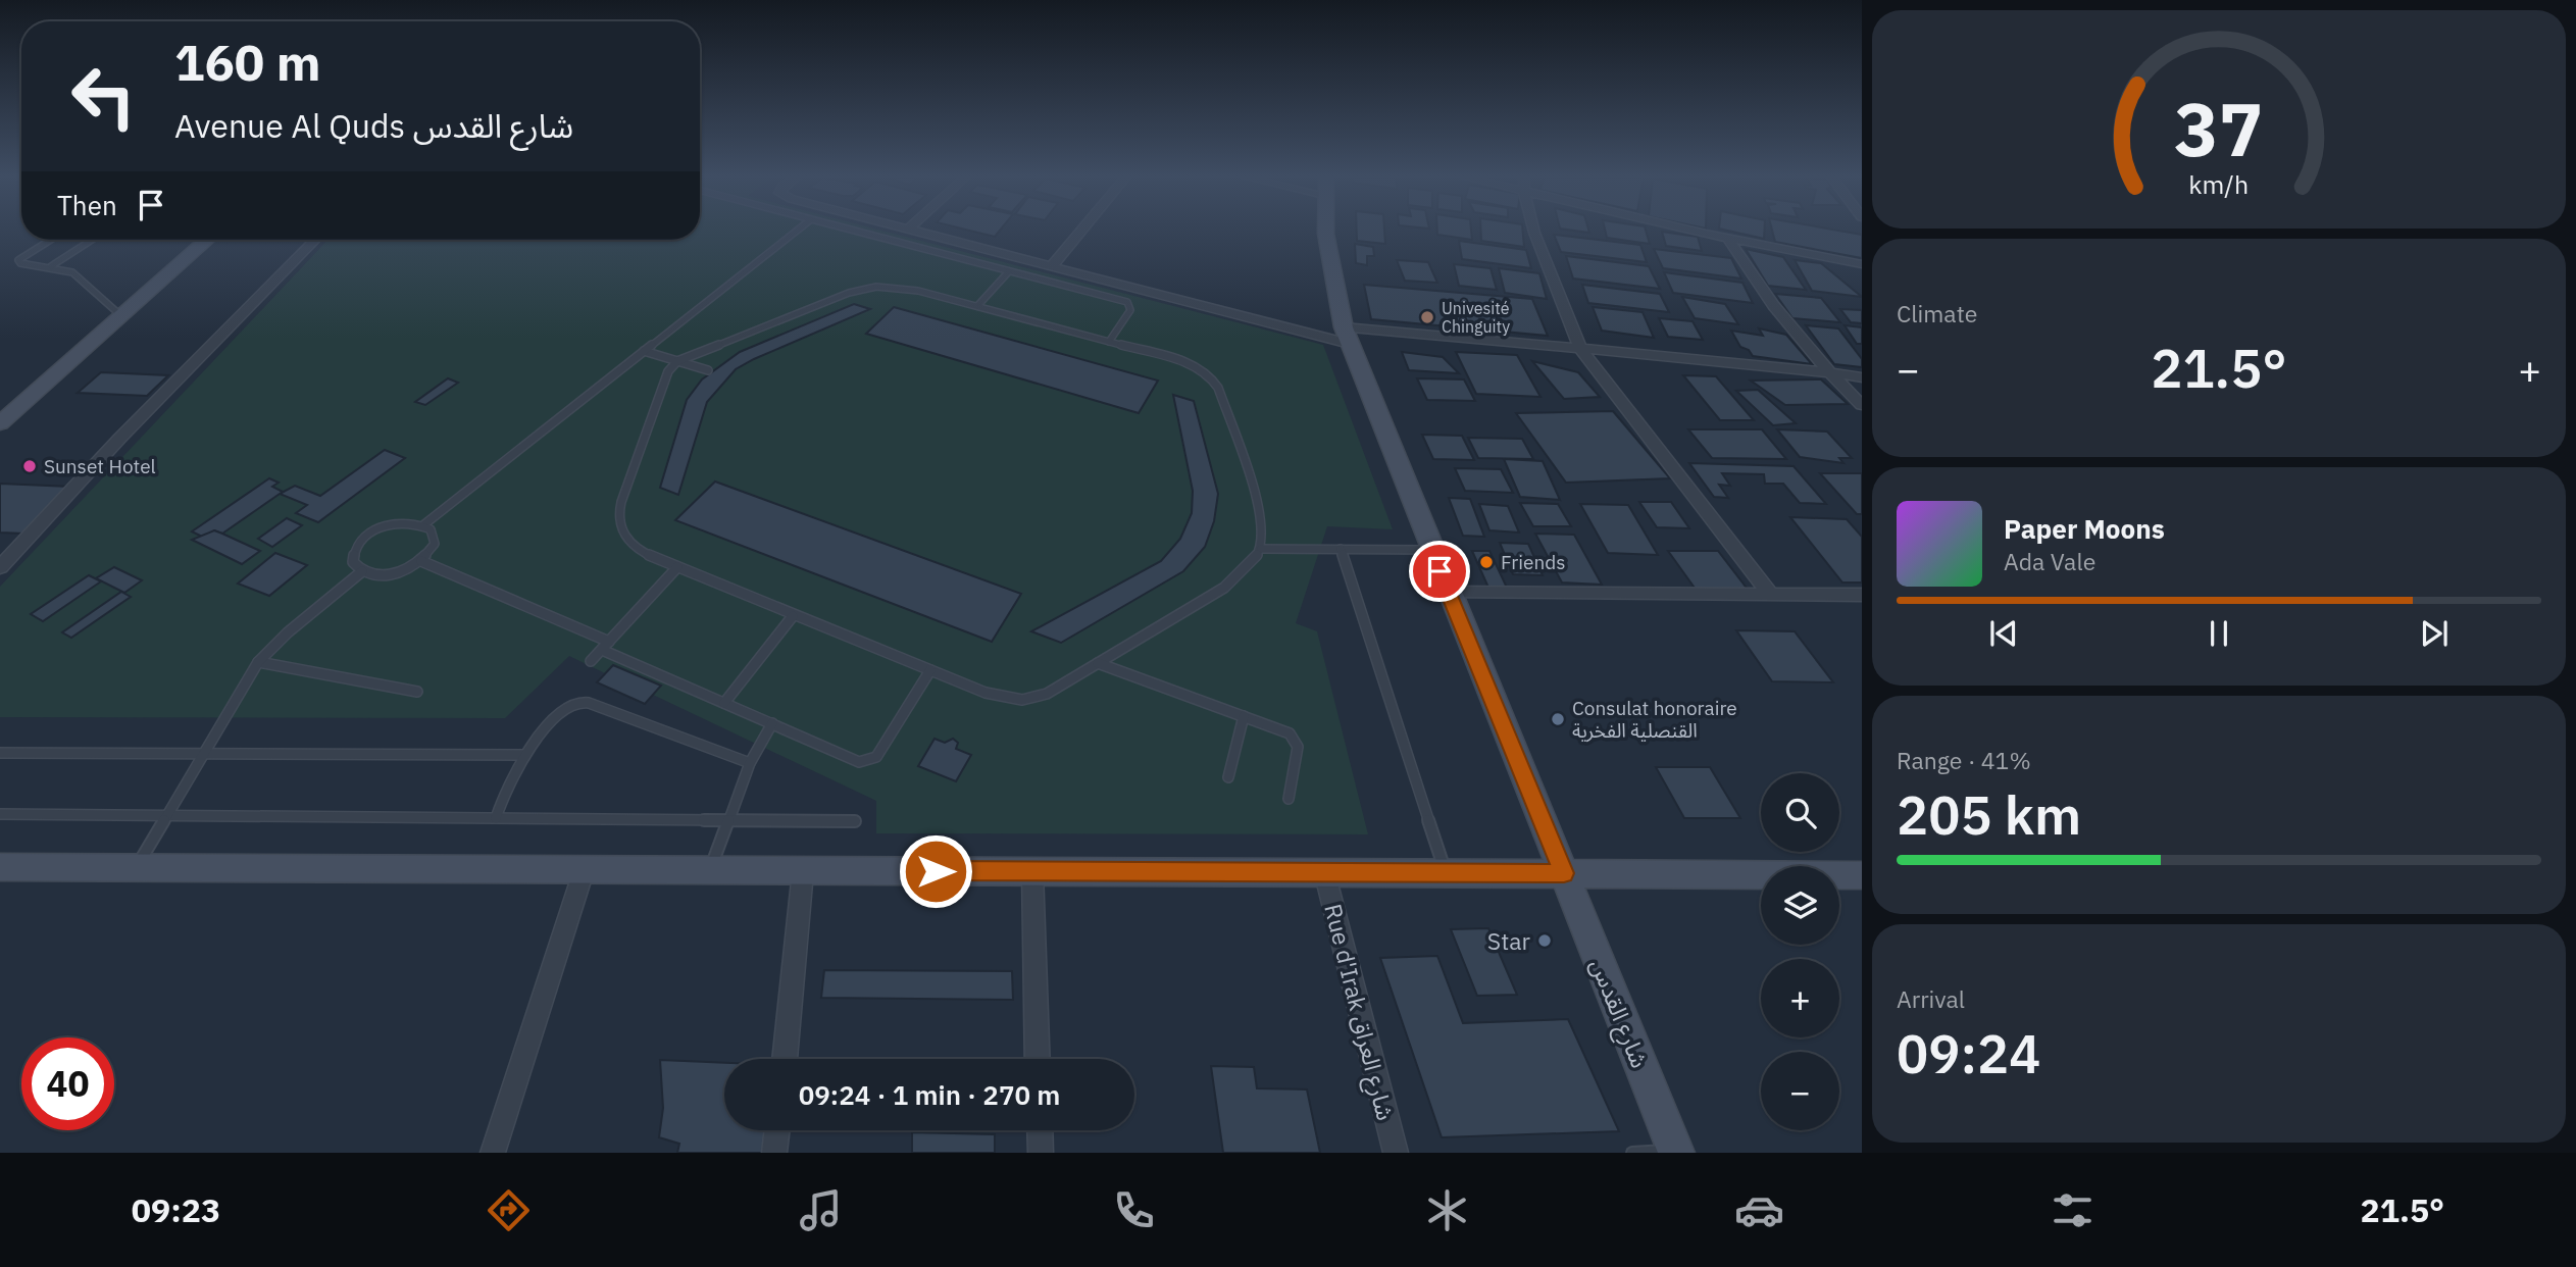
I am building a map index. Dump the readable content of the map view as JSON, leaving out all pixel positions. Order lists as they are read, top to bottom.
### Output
{
  "streets": {
    "street": ["Rue d'Irak شارع العراق", "شارع القدس"]
  },
  "places": [
    "Univesité Chinguity",
    "Sunset Hotel",
    "Friends",
    "Consulat honoraire القنصلية الفخرية",
    "Star"
  ],
  "page": {
    "turn": ["160 m", "Avenue Al Quds شارع القدس"],
    "then": "Then",
    "tile": [
      "Climate",
      ["Range · 41%", "205 km"],
      ["Arrival", "09:24"]
    ],
    "heat": ["−", "21.5°", "+"],
    "song": ["Paper Moons", "Ada Vale"],
    "map_buttons": ["+", "−"],
    "limit": "40",
    "trip": "09:24 · 1 min · 270 m",
    "tabs": ["09:23", "21.5°"],
    "gauge": ["37", "km/h"]
  }
}
